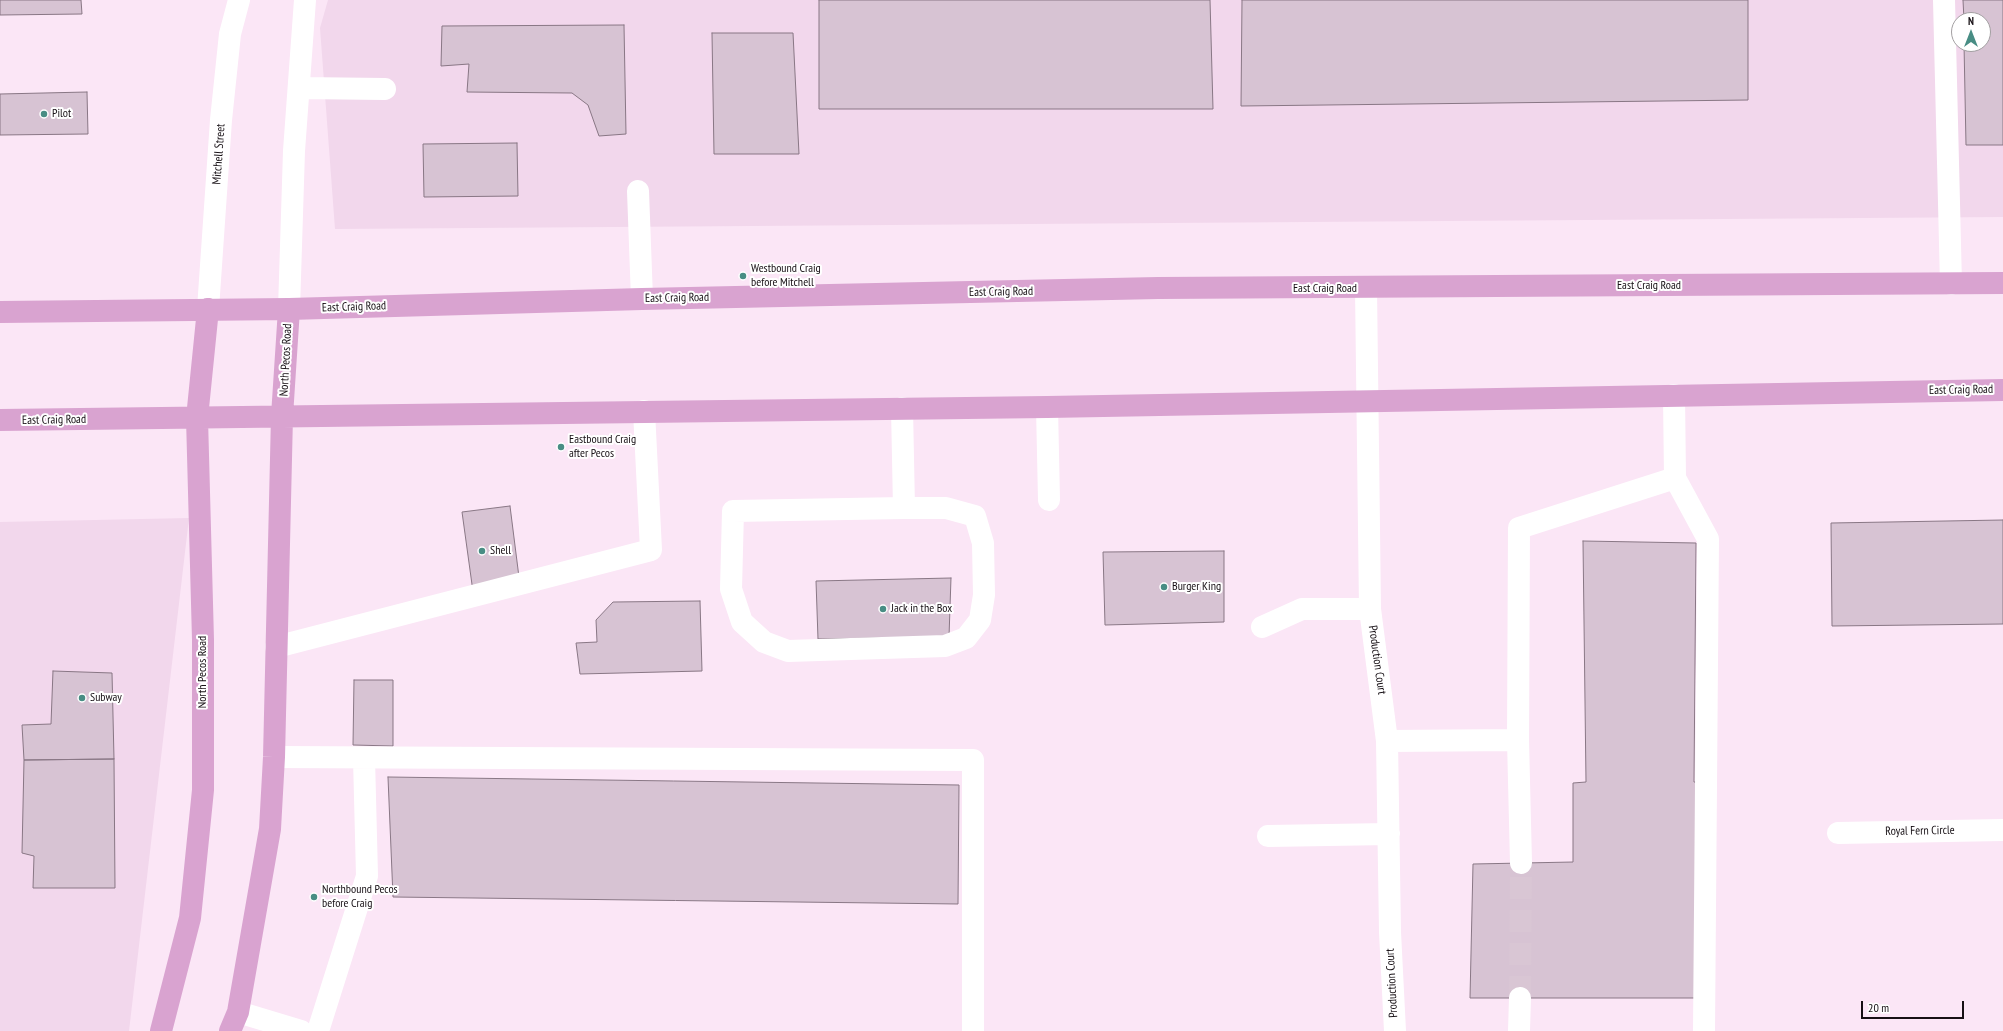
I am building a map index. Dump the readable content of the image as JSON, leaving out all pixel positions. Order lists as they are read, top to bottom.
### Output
{
  "streets": {
    "main road": ["East Craig Road", "North Pecos Road"],
    "street": ["Mitchell Street", "Production Court", "Royal Fern Circle"]
  },
  "crossings": [
    ["Mitchell Street", "East Craig Road"],
    ["Mitchell Street", "North Pecos Road"],
    ["East Craig Road", "North Pecos Road"],
    ["East Craig Road", "Production Court"]
  ],
  "places": [
    "Pilot",
    "Westbound Craig before Mitchell",
    "Eastbound Craig after Pecos",
    "Shell",
    "Burger King",
    "Jack in the Box",
    "Subway",
    "Northbound Pecos before Craig"
  ],
  "scale_bar": "20 m",
  "north": "top"
}
